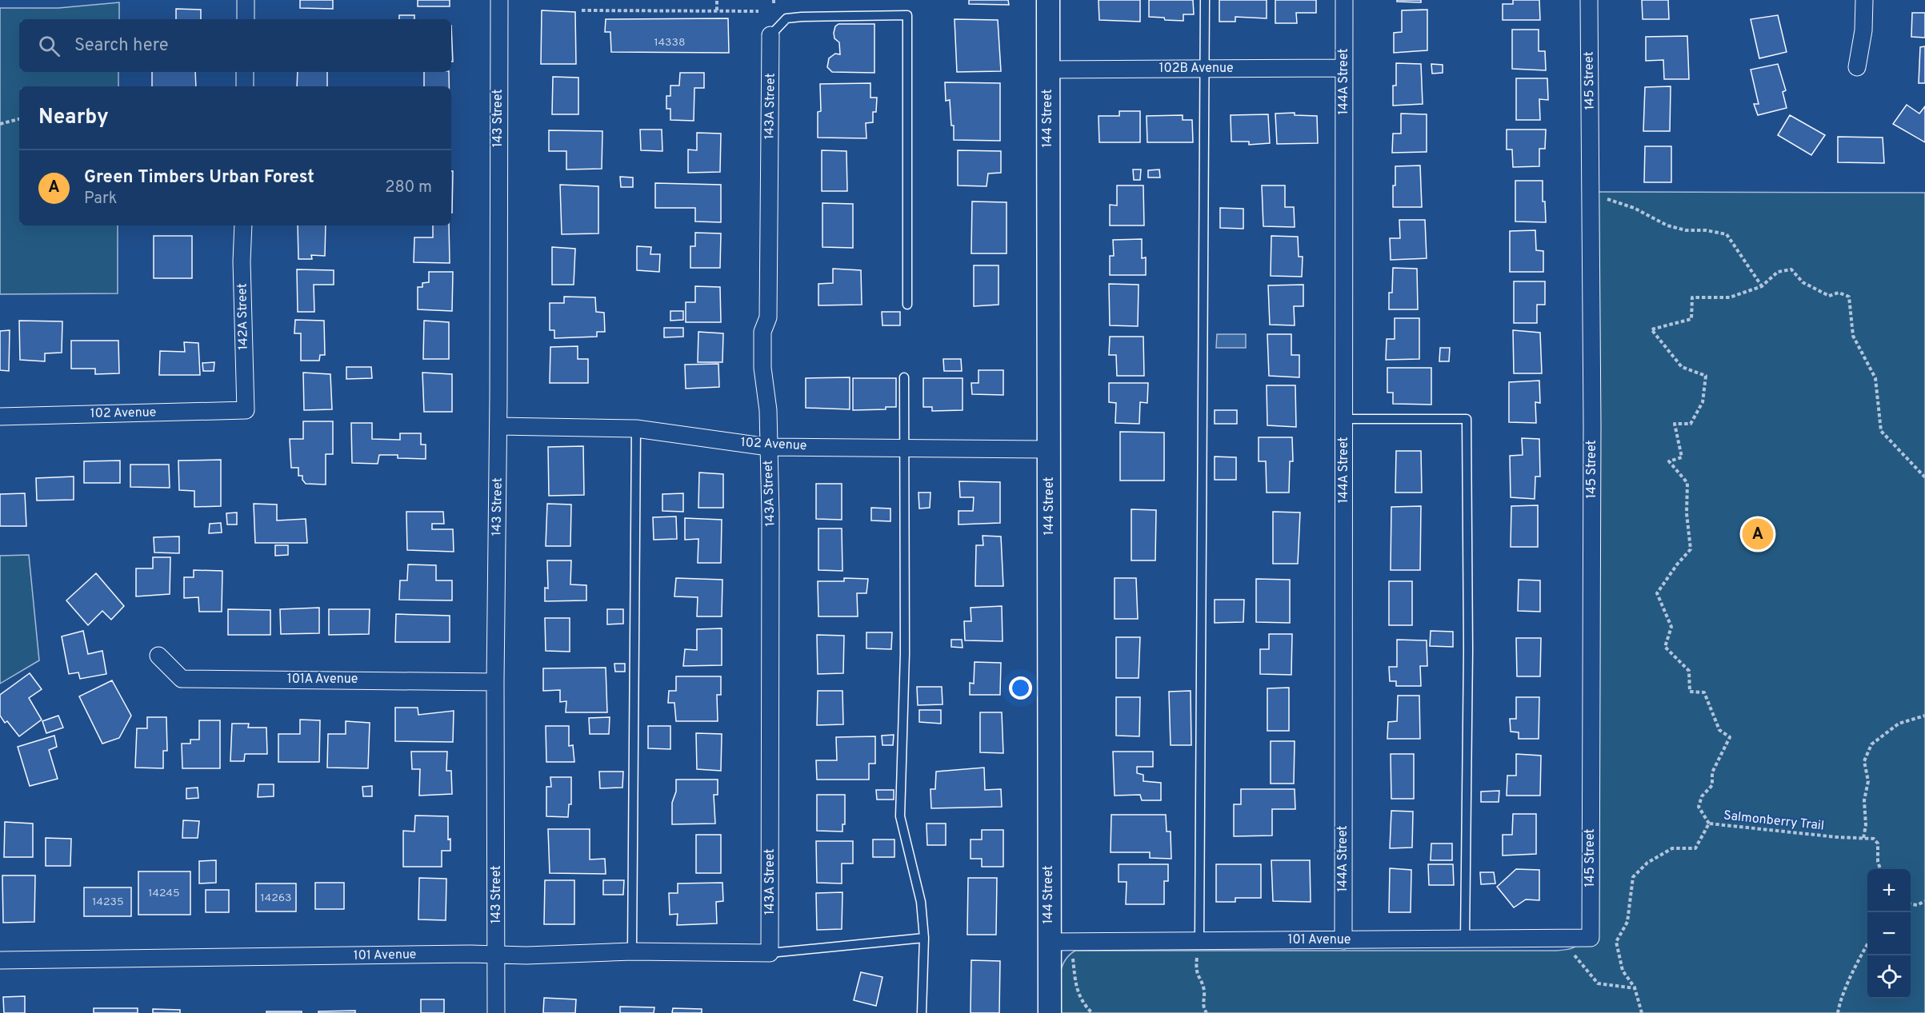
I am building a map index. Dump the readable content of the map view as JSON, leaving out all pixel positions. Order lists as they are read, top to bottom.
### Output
{
  "streets": {
    "main road": ["144 Street"],
    "street": [
      "102B Avenue",
      "145 Street",
      "144A Street",
      "143A Street",
      "143 Street",
      "142A Street",
      "102 Avenue",
      "101A Avenue",
      "101 Avenue"
    ],
    "path": ["Salmonberry Trail"]
  },
  "crossings": [
    ["102B Avenue", "144A Street"],
    ["102B Avenue", "144 Street"],
    ["145 Street", "101 Avenue"],
    ["144A Street", "101 Avenue"],
    ["143A Street", "102 Avenue"],
    ["143A Street", "101 Avenue"],
    ["143 Street", "102 Avenue"],
    ["143 Street", "101A Avenue"],
    ["143 Street", "101 Avenue"],
    ["144 Street", "102 Avenue"],
    ["144 Street", "101 Avenue"],
    ["142A Street", "102 Avenue"]
  ],
  "house_numbers": [
    "14338",
    "14245",
    "14263",
    "14235"
  ],
  "page": {
    "search": "Search here",
    "heading": "Nearby",
    "list": [
      {
        "mark": "A",
        "name": "Green Timbers Urban Forest",
        "note": "Park",
        "value": "280 m"
      }
    ],
    "pins": "A",
    "map_buttons": ["+", "−"]
  }
}
